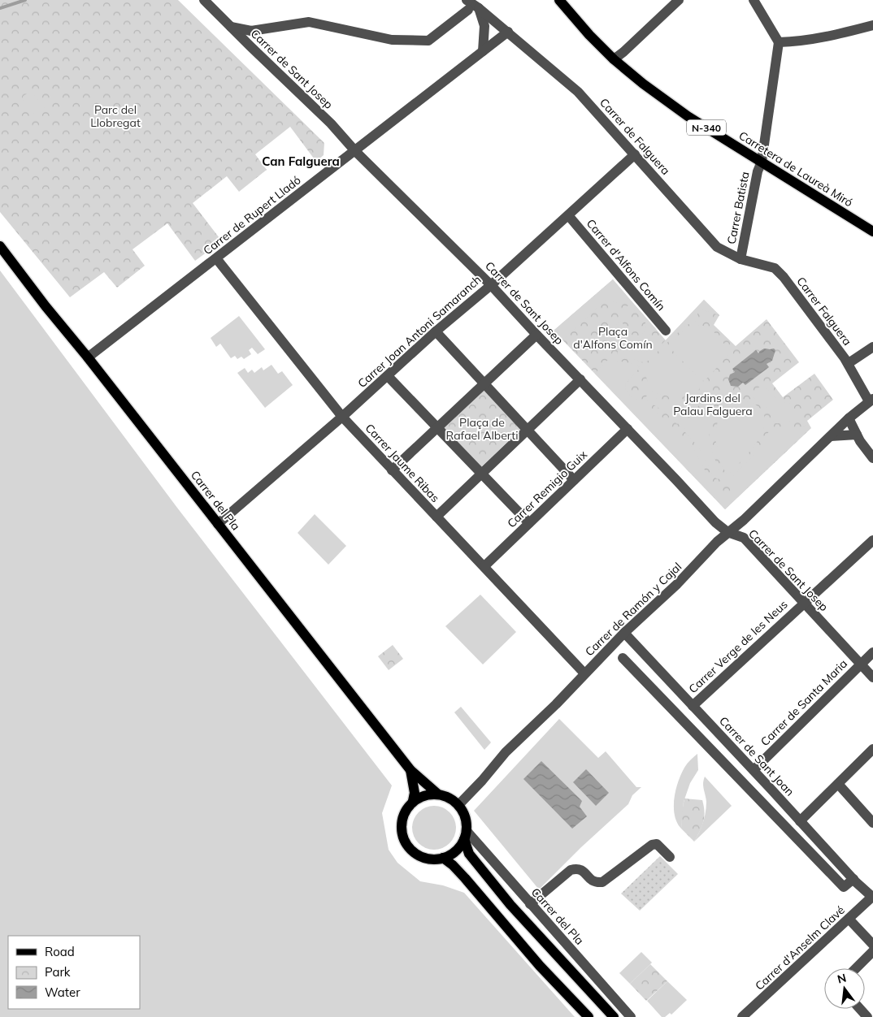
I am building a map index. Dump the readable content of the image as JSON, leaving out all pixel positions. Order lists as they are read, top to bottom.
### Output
{
  "streets": {
    "main road": ["N-340", "Carretera de Laureà Miró", "Carrer del Pla"],
    "street": [
      "Carrer de Sant Josep",
      "Carrer de Falguera",
      "Carrer Batista",
      "Carrer de Rupert Lladó",
      "Carrer d'Alfons Comín",
      "Carrer Falguera",
      "Carrer Joan Antoni Samaranch",
      "Carrer Jaume Ribas",
      "Carrer Remigio Guix",
      "Carrer de Ramón y Cajal",
      "Carrer Verge de les Neus",
      "Carrer de Santa Maria",
      "Carrer de Sant Joan",
      "Carrer d'Anselm Clavé"
    ]
  },
  "crossings": [
    ["Carrer de Sant Josep", "Carrer de Rupert Lladó"],
    ["Carrer de Sant Josep", "Carrer Joan Antoni Samaranch"],
    ["Carrer de Sant Josep", "Carrer Remigio Guix"],
    ["Carrer de Sant Josep", "Carrer de Ramón y Cajal"],
    ["Carrer de Sant Josep", "Carrer Verge de les Neus"],
    ["Carrer de Sant Josep", "Carrer de Santa Maria"],
    ["Carrer de Falguera", "Carrer Batista"],
    ["Carrer de Falguera", "Carrer de Rupert Lladó"],
    ["Carrer de Falguera", "Carrer Falguera"],
    ["Carrer de Falguera", "Carrer Joan Antoni Samaranch"],
    ["Carretera de Laureà Miró", "Carrer Batista"],
    ["Carrer Batista", "Carrer Falguera"],
    ["Carrer de Rupert Lladó", "Carrer Jaume Ribas"],
    ["Carrer de Rupert Lladó", "Carrer del Pla"],
    ["Carrer d'Alfons Comín", "Carrer Joan Antoni Samaranch"],
    ["Carrer Falguera", "Carrer de Ramón y Cajal"],
    ["Carrer Joan Antoni Samaranch", "Carrer Jaume Ribas"],
    ["Carrer Joan Antoni Samaranch", "Carrer del Pla"],
    ["Carrer Jaume Ribas", "Carrer Remigio Guix"],
    ["Carrer Jaume Ribas", "Carrer de Ramón y Cajal"],
    ["Carrer del Pla", "Carrer de Ramón y Cajal"],
    ["Carrer de Ramón y Cajal", "Carrer de Sant Joan"],
    ["Carrer Verge de les Neus", "Carrer de Sant Joan"],
    ["Carrer de Santa Maria", "Carrer de Sant Joan"],
    ["Carrer de Sant Joan", "Carrer d'Anselm Clavé"]
  ],
  "districts": ["Can Falguera"],
  "parks": [
    "Parc del Llobregat",
    "Plaça d'Alfons Comín",
    "Jardins del Palau Falguera",
    "Plaça de Rafael Alberti"
  ],
  "legend": ["Road", "Park", "Water"],
  "north": "top"
}
